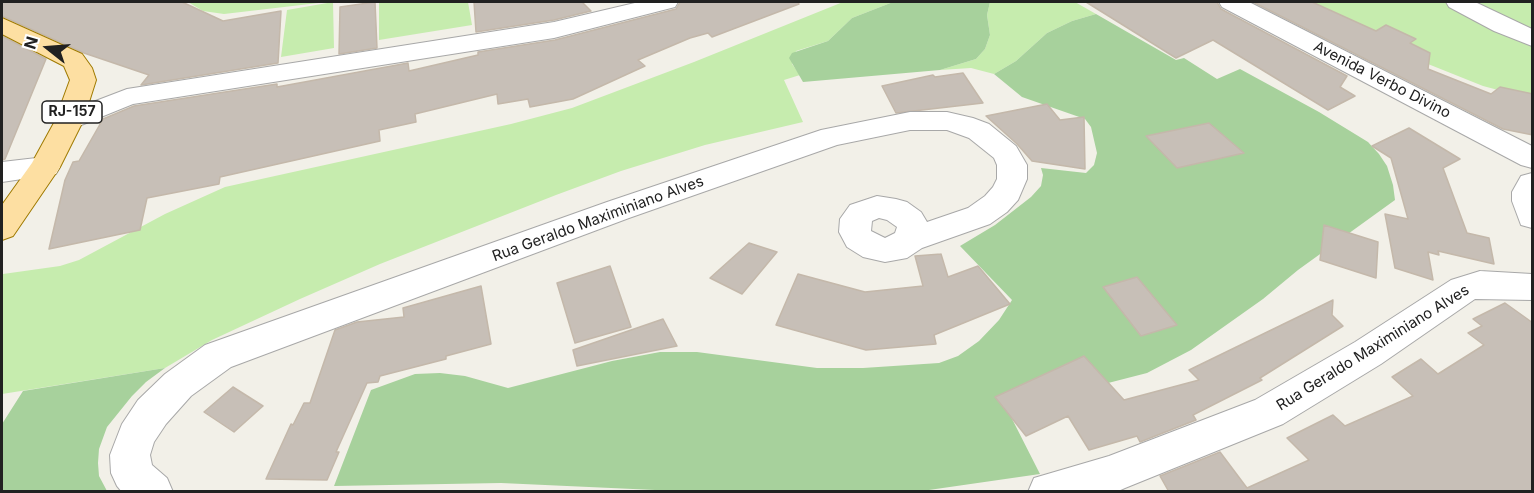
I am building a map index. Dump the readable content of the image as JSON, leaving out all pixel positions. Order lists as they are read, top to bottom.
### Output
{
  "streets": {
    "main road": ["RJ-157"],
    "street": ["Avenida Verbo Divino", "Rua Geraldo Maximiniano Alves"]
  },
  "north": "left"
}
